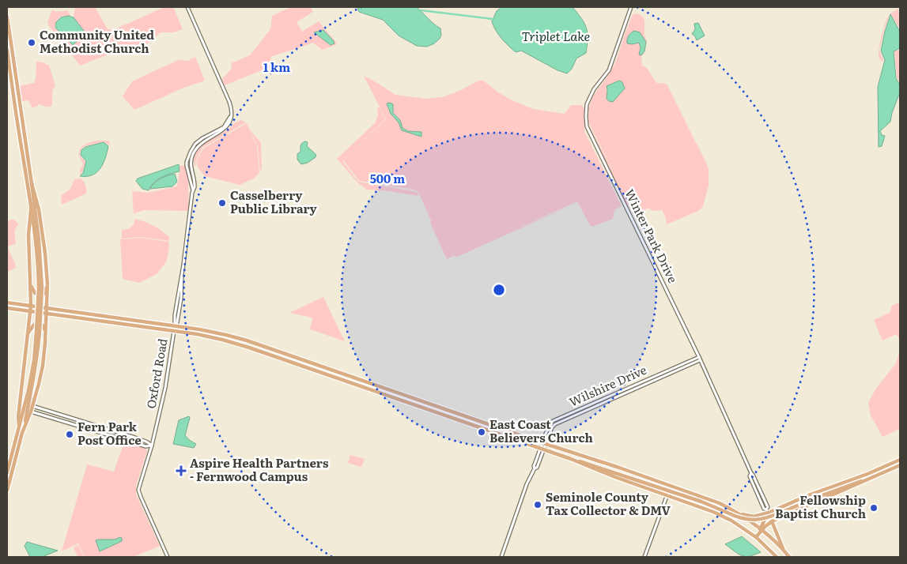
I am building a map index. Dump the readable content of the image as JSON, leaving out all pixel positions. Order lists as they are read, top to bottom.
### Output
{
  "streets": {
    "main road": ["Winter Park Drive"],
    "street": ["Oxford Road", "Wilshire Drive"]
  },
  "crossings": [
    ["Winter Park Drive", "Wilshire Drive"]
  ],
  "water": ["Triplet Lake"],
  "places": {
    "other": [
      "Community United Methodist Church",
      "Casselberry Public Library",
      "East Coast Believers Church",
      "Fern Park Post Office",
      "Seminole County Tax Collector & DMV",
      "Fellowship Baptist Church"
    ],
    "health": ["Aspire Health Partners - Fernwood Campus"]
  },
  "rings": ["1 km", "500 m"]
}
